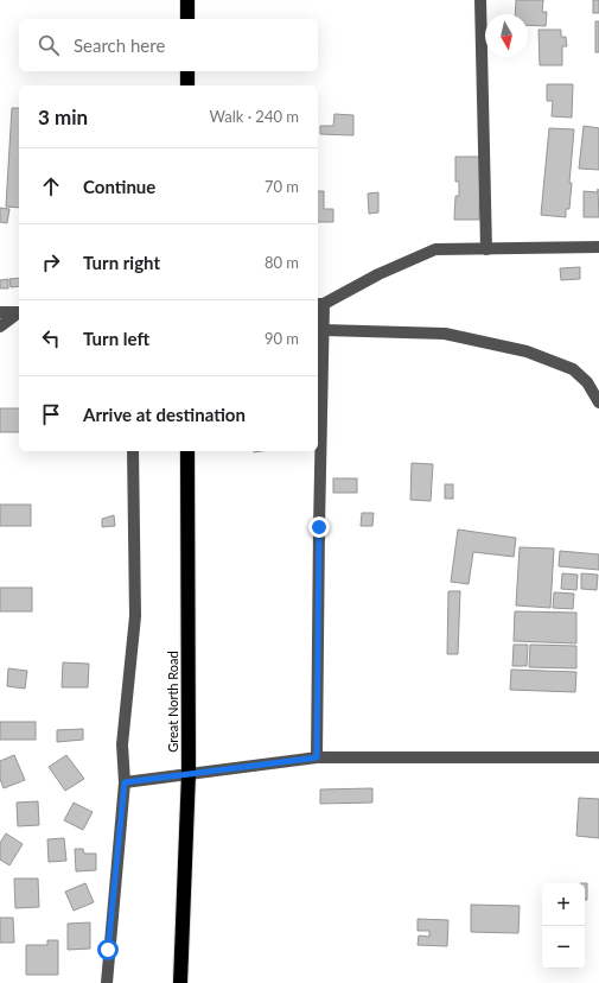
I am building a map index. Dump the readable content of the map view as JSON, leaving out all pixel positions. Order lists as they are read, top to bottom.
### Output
{
  "streets": {
    "highway": ["Great North Road"]
  },
  "north": "bottom",
  "page": {
    "search": "Search here",
    "heading": ["3 min", "Walk · 240 m"],
    "list": [
      ["Continue", "70 m"],
      ["Turn right", "80 m"],
      ["Turn left", "90 m"],
      "Arrive at destination"
    ],
    "map_buttons": ["+", "−"]
  }
}
